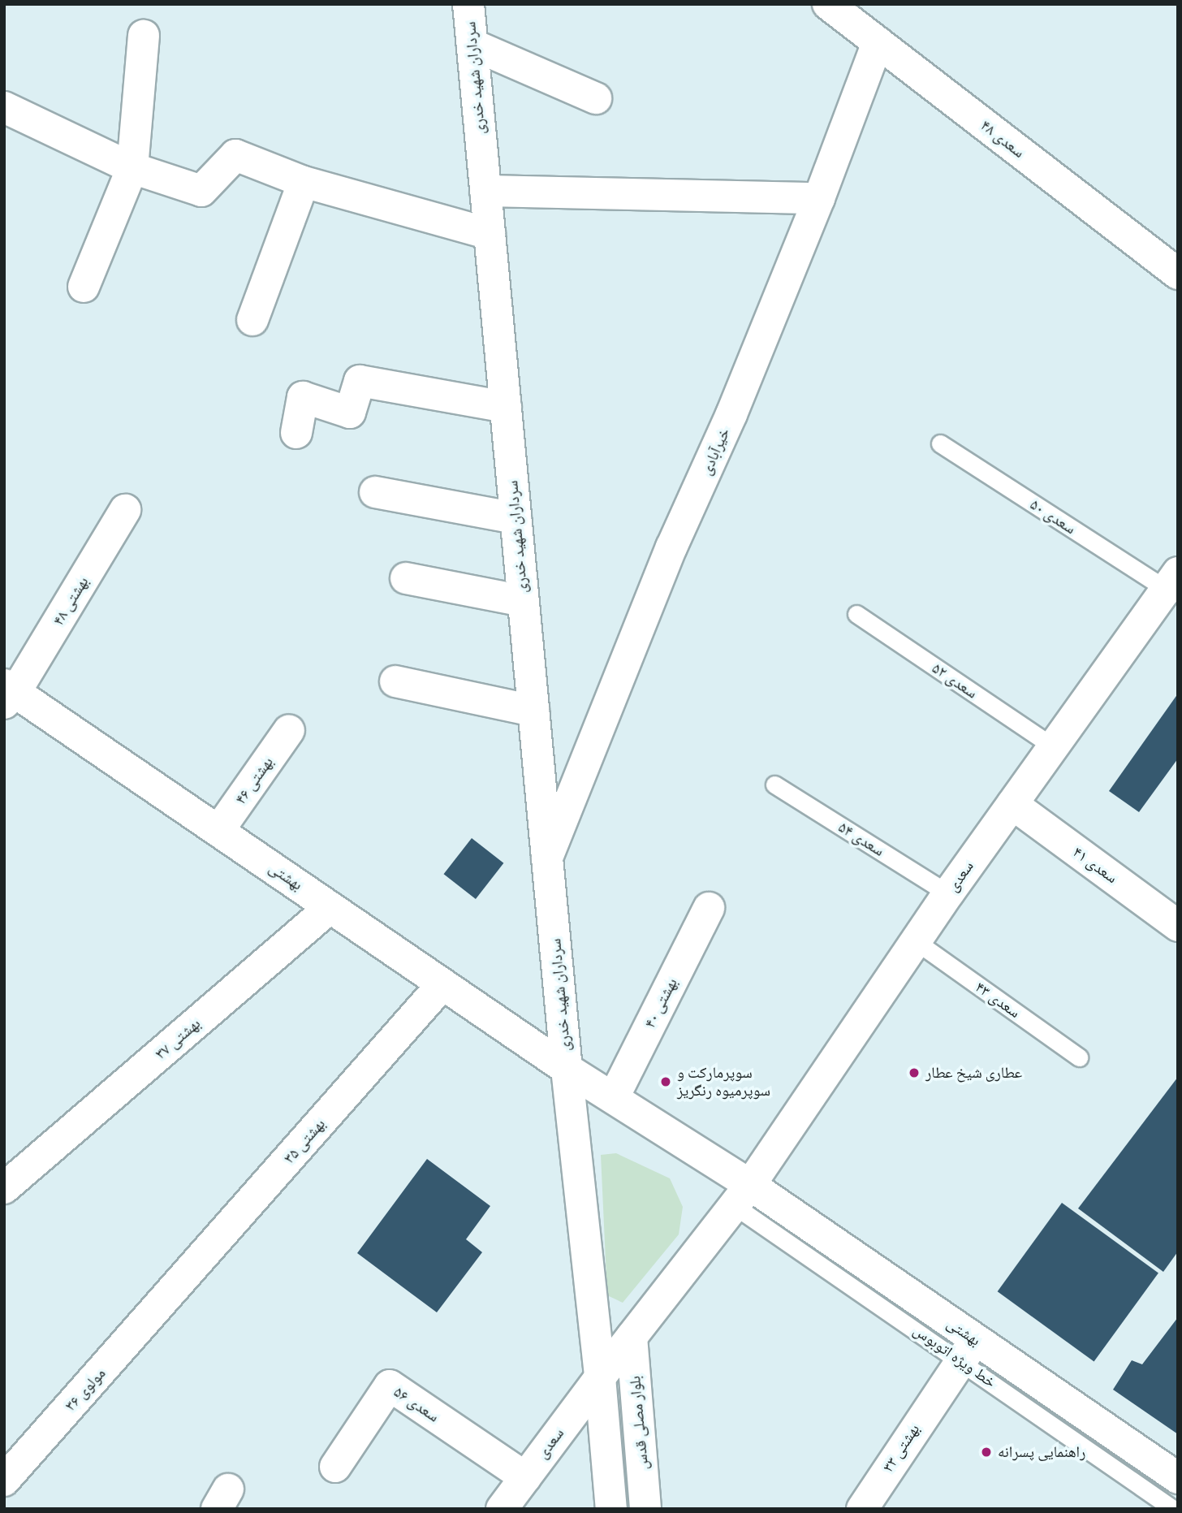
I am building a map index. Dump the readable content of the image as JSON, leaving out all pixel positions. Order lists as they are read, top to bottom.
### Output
{
  "streets": {
    "street": [
      "سرداران شهید خدری",
      "سعدی ۴۸",
      "خیرآبادی",
      "بهشتی ۴۸",
      "بهشتی ۴۶",
      "سعدی ۴۱",
      "بهشتی",
      "سعدی",
      "بهشتی ۴۰",
      "بهشتی ۳۷",
      "بهشتی ۳۵",
      "مولوی ۳۶",
      "سعدی ۵۶",
      "بلوار مصلی قدس",
      "بهشتی ۳۳"
    ],
    "lane": [
      "سعدی ۵۰",
      "سعدی ۵۲",
      "سعدی ۵۴",
      "سعدی ۴۳",
      "خط ویژه اتوبوس"
    ]
  },
  "crossings": [
    ["سرداران شهید خدری", "خیرآبادی"],
    ["سرداران شهید خدری", "بهشتی"],
    ["سرداران شهید خدری", "سعدی"],
    ["سعدی ۴۸", "خیرآبادی"],
    ["سعدی ۵۰", "سعدی"],
    ["بهشتی ۴۸", "بهشتی"],
    ["سعدی ۵۲", "سعدی"],
    ["بهشتی ۴۶", "بهشتی"],
    ["سعدی ۵۴", "سعدی"],
    ["سعدی ۴۱", "سعدی"],
    ["بهشتی", "سعدی"],
    ["بهشتی", "بهشتی ۴۰"],
    ["بهشتی", "بهشتی ۳۷"],
    ["بهشتی", "بهشتی ۳۵"],
    ["بهشتی", "خط ویژه اتوبوس"],
    ["بهشتی", "بهشتی ۳۳"],
    ["سعدی", "سعدی ۴۳"],
    ["سعدی", "سعدی ۵۶"],
    ["سعدی", "بلوار مصلی قدس"],
    ["بهشتی ۳۵", "مولوی ۳۶"],
    ["خط ویژه اتوبوس", "بهشتی ۳۳"]
  ],
  "places": ["عطاری شیخ عطار", "سوپرمارکت و سوپرمیوه رنگریز", "راهنمایی پسرانه"]
}
